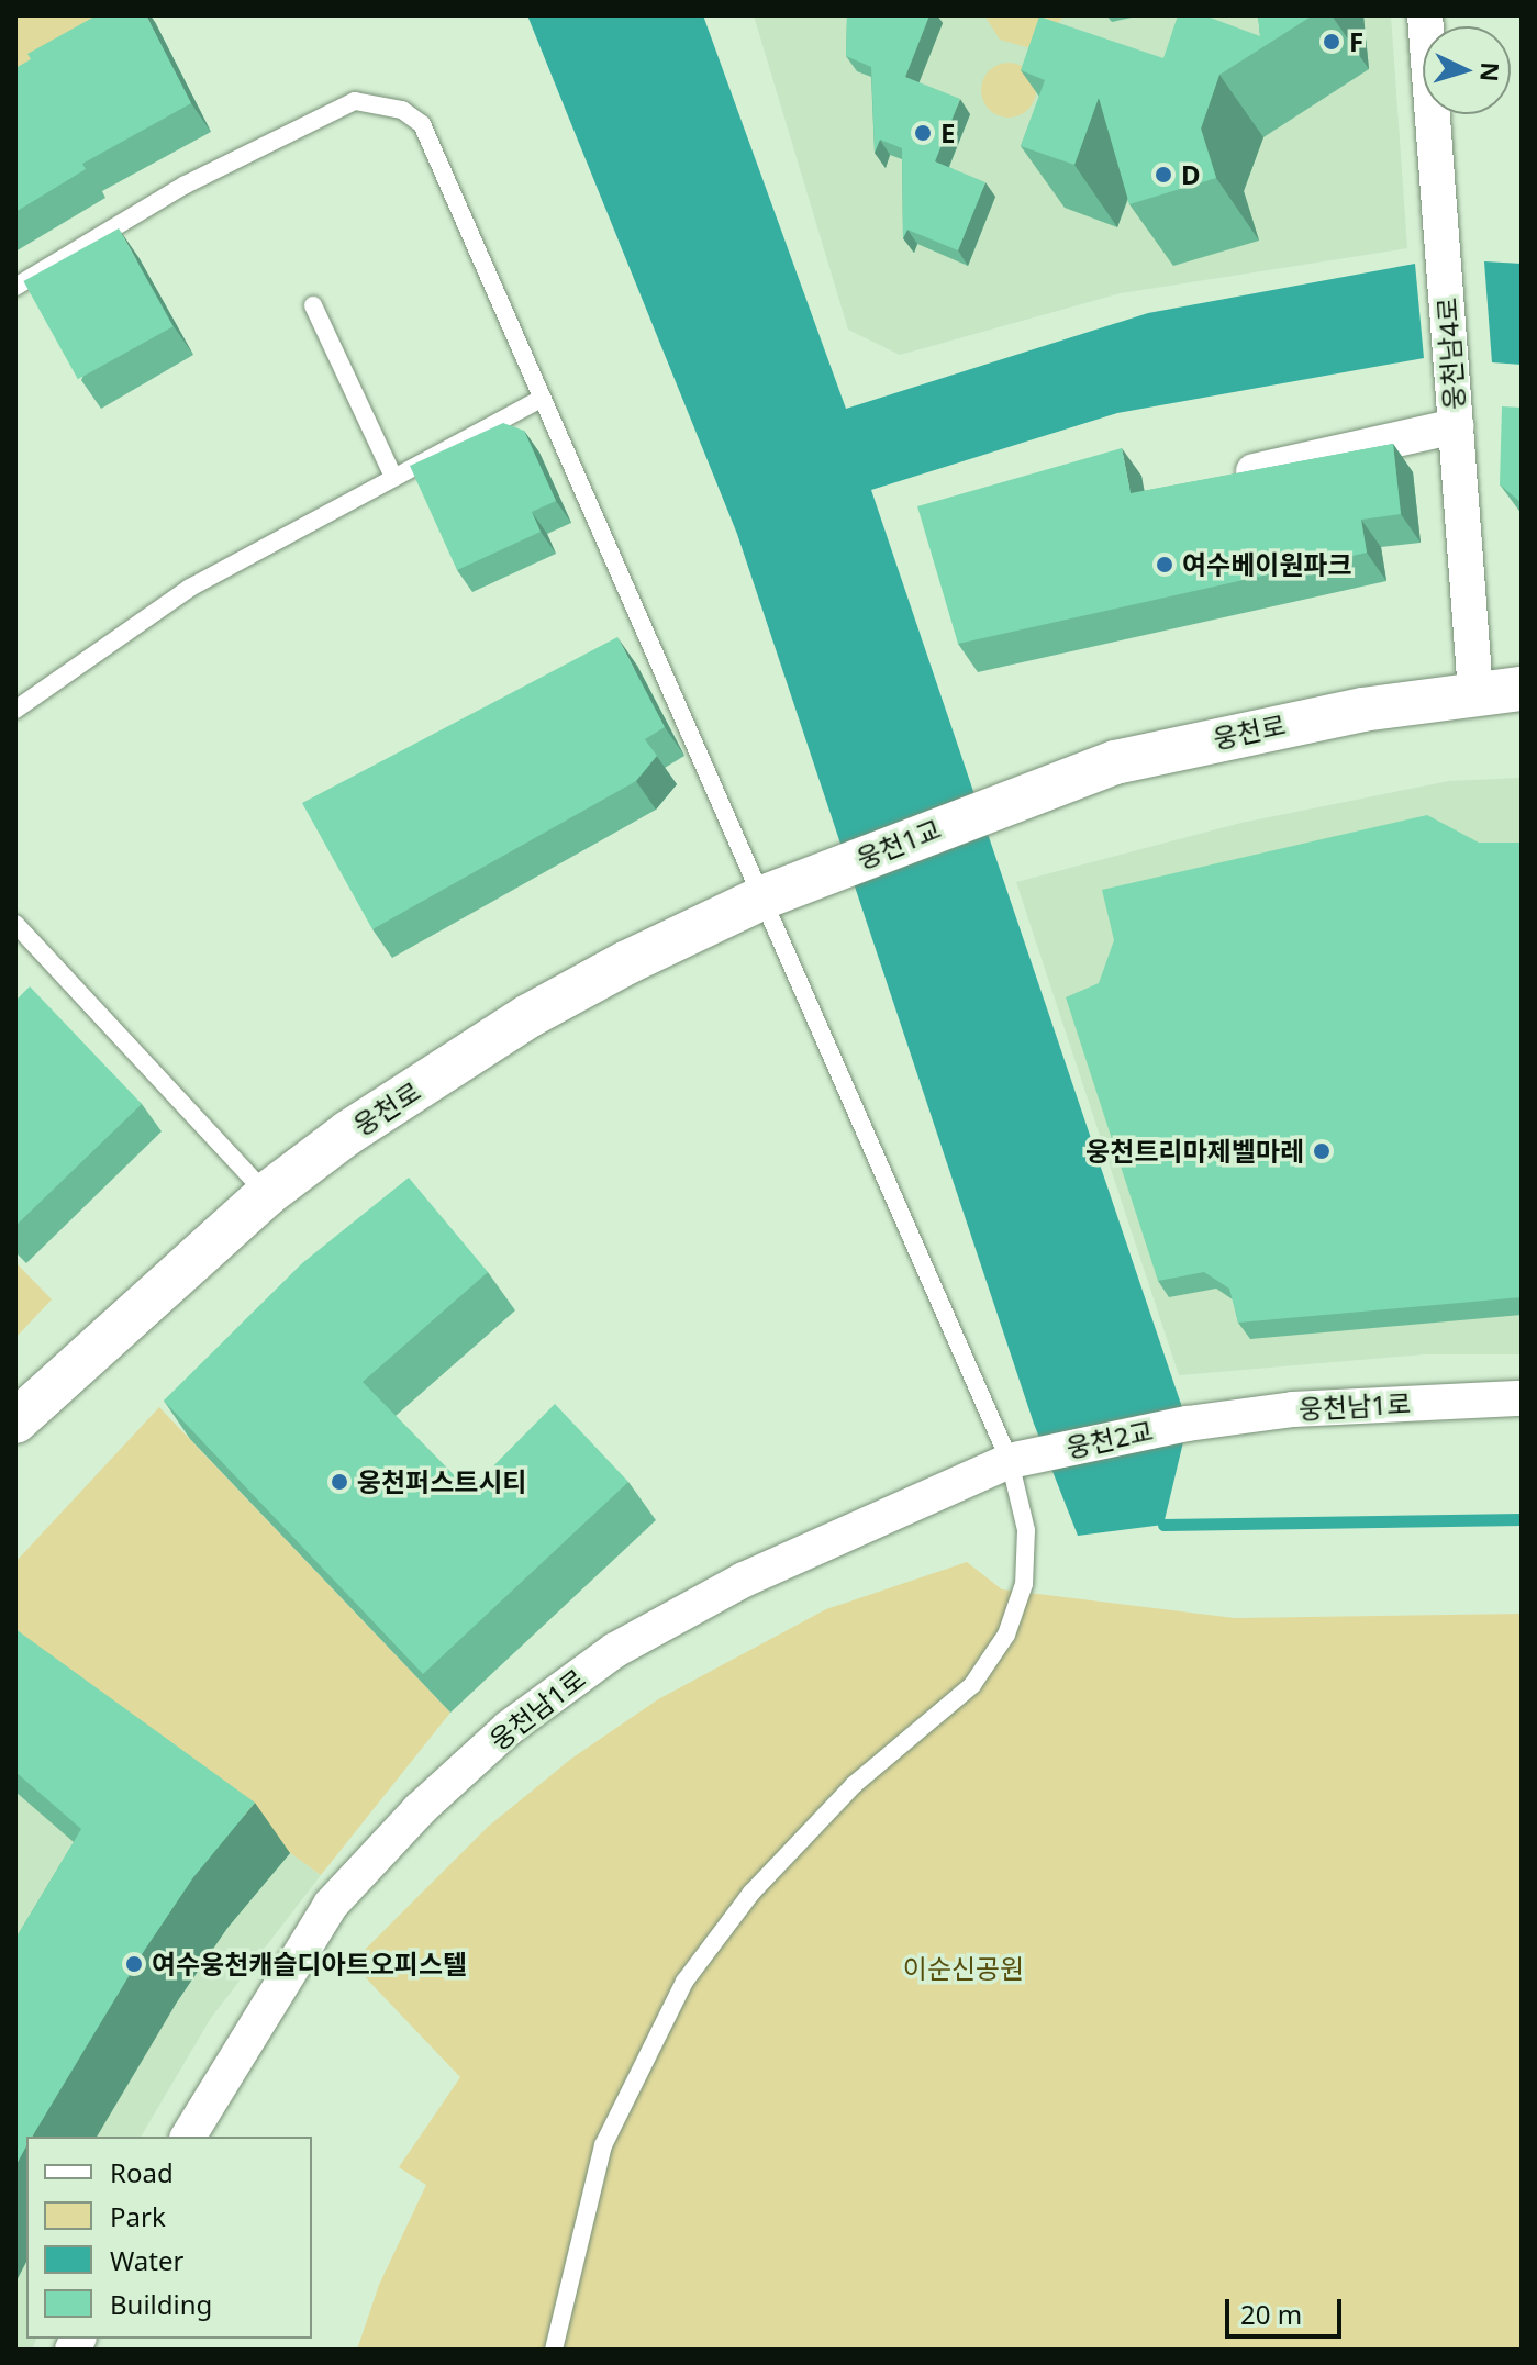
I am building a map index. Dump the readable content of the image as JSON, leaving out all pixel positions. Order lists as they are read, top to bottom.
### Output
{
  "streets": {
    "street": [
      "웅천남4로",
      "웅천로",
      "웅천1교",
      "웅천남1로",
      "웅천2교"
    ]
  },
  "crossings": [
    ["웅천남4로", "웅천로"],
    ["웅천로", "웅천1교"],
    ["웅천남1로", "웅천2교"]
  ],
  "parks": ["이순신공원"],
  "places": [
    "F",
    "E",
    "D",
    "여수베이원파크",
    "웅천트리마제벨마레",
    "웅천퍼스트시티",
    "여수웅천캐슬디아트오피스텔"
  ],
  "legend": [
    "Road",
    "Park",
    "Water",
    "Building"
  ],
  "scale_bar": "20 m",
  "north": "right"
}
